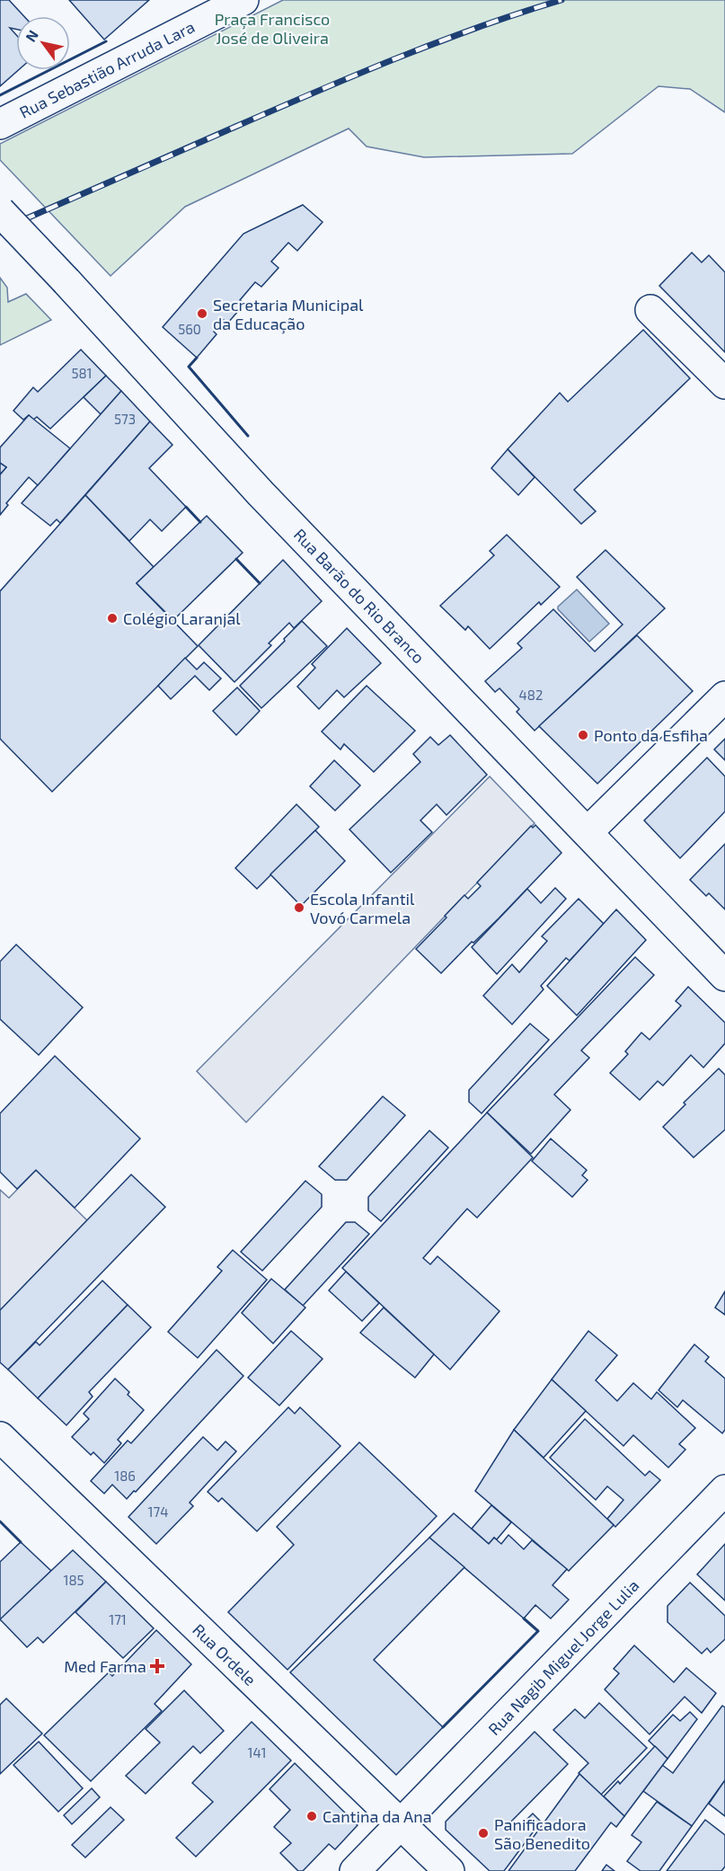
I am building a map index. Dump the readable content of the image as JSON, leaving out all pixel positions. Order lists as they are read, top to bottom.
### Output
{
  "streets": {
    "main road": [
      "Rua Sebastião Arruda Lara",
      "Rua Barão do Rio Branco",
      "Rua Ordele",
      "Rua Nagib Miguel Jorge Lulia"
    ]
  },
  "crossings": [
    ["Rua Ordele", "Rua Nagib Miguel Jorge Lulia"]
  ],
  "parks": ["Praça Francisco José de Oliveira"],
  "places": {
    "other": [
      "Secretaria Municipal da Educação",
      "Colégio Laranjal",
      "Ponto da Esfiha",
      "Escola Infantil Vovó Carmela",
      "Cantina da Ana",
      "Panificadora São Benedito"
    ],
    "health": ["Med Farma"]
  },
  "house_numbers": [
    "560",
    "581",
    "573",
    "482",
    "186",
    "174",
    "185",
    "171",
    "141"
  ],
  "north": "top left"
}
